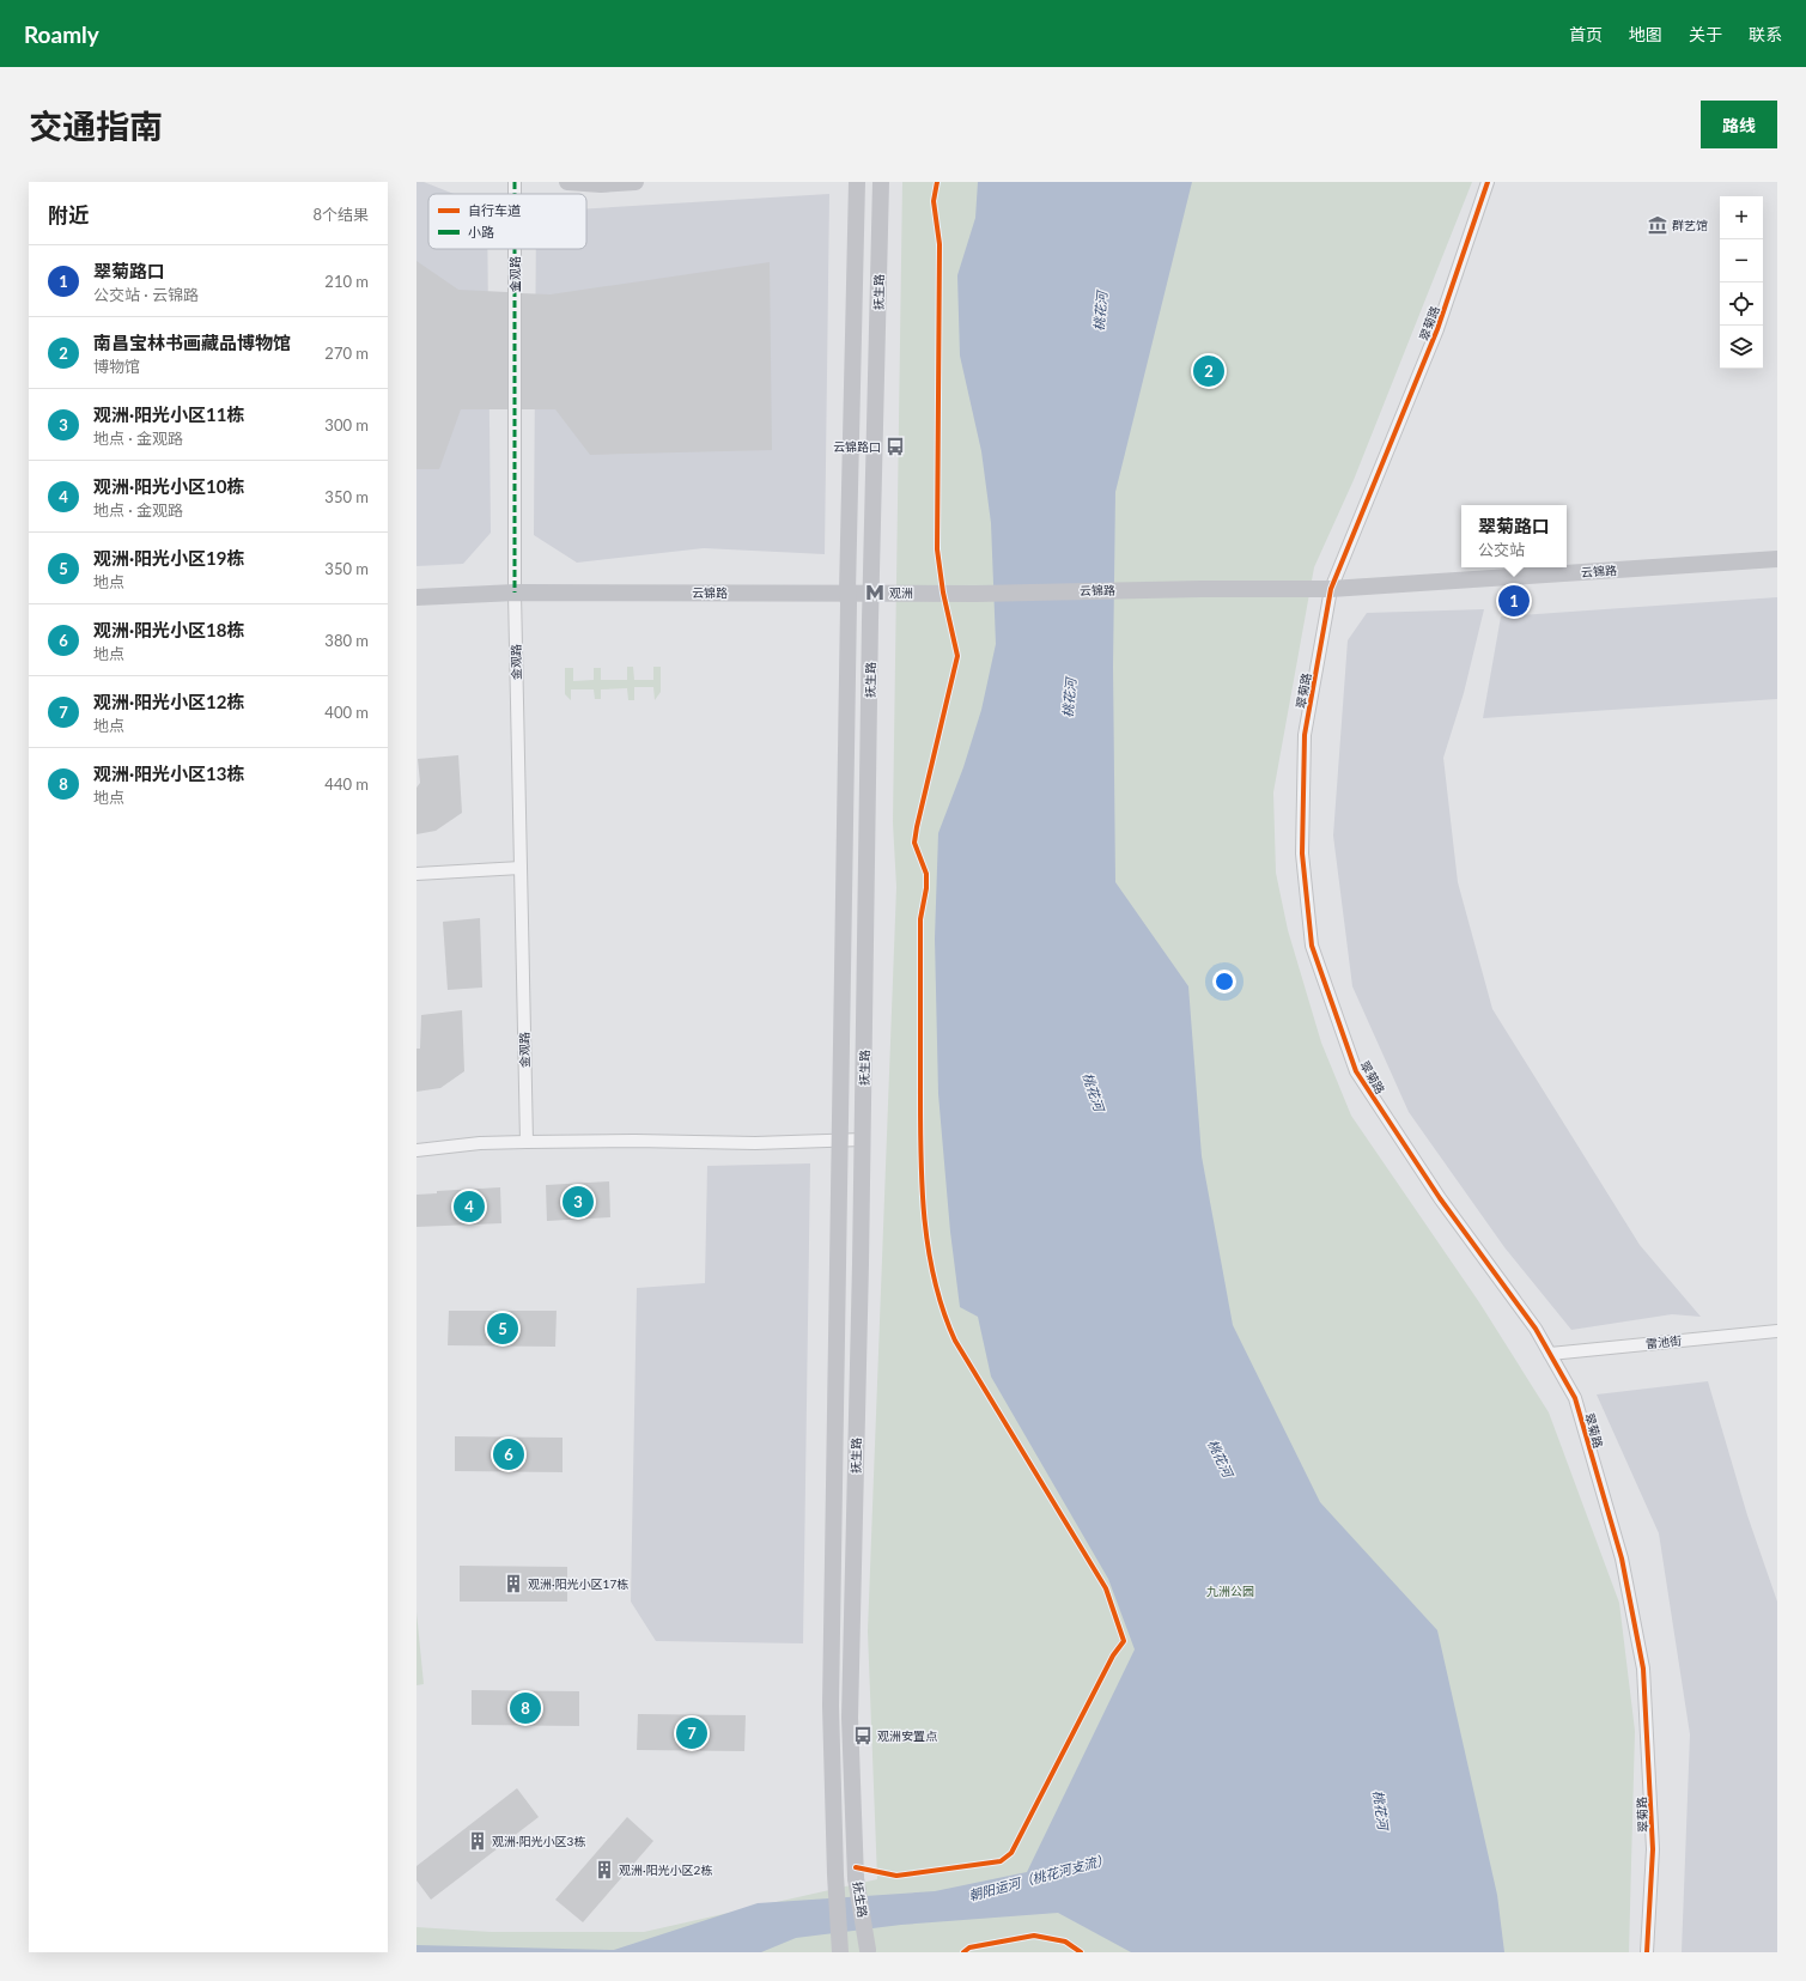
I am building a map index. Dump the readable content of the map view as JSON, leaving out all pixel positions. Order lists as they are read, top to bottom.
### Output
{
  "streets": {
    "main road": ["抚生路", "云锦路"],
    "street": ["金观路", "翠菊路", "雷池街"]
  },
  "crossings": [
    ["金观路", "云锦路"],
    ["抚生路", "云锦路"],
    ["翠菊路", "云锦路"],
    ["翠菊路", "雷池街"]
  ],
  "water": ["桃花河", "朝阳运河（桃花河支流）"],
  "parks": ["九洲公园"],
  "places": {
    "museum": ["群艺馆"],
    "bus stop": ["云锦路口", "观洲安置点"],
    "metro station": ["观洲"],
    "building": ["观洲·阳光小区17栋", "观洲·阳光小区3栋", "观洲·阳光小区2栋"]
  },
  "legend": ["自行车道", "小路"],
  "page": {
    "header": "Roamly",
    "nav": [
      "首页",
      "地图",
      "关于",
      "联系"
    ],
    "title": "交通指南",
    "buttons": "路线",
    "heading": ["附近", "8个结果"],
    "map_buttons": ["+", "−"],
    "list": [
      {
        "mark": "1",
        "name": "翠菊路口",
        "note": "公交站 · 云锦路",
        "value": "210 m"
      },
      {
        "mark": "2",
        "name": "南昌宝林书画藏品博物馆",
        "note": "博物馆",
        "value": "270 m"
      },
      {
        "mark": "3",
        "name": "观洲·阳光小区11栋",
        "note": "地点 · 金观路",
        "value": "300 m"
      },
      {
        "mark": "4",
        "name": "观洲·阳光小区10栋",
        "note": "地点 · 金观路",
        "value": "350 m"
      },
      {
        "mark": "5",
        "name": "观洲·阳光小区19栋",
        "note": "地点",
        "value": "350 m"
      },
      {
        "mark": "6",
        "name": "观洲·阳光小区18栋",
        "note": "地点",
        "value": "380 m"
      },
      {
        "mark": "7",
        "name": "观洲·阳光小区12栋",
        "note": "地点",
        "value": "400 m"
      },
      {
        "mark": "8",
        "name": "观洲·阳光小区13栋",
        "note": "地点",
        "value": "440 m"
      }
    ],
    "pins": [
      "2",
      "1",
      "3",
      "4",
      "5",
      "6",
      "8",
      "7"
    ],
    "popup": ["翠菊路口", "公交站"]
  }
}
